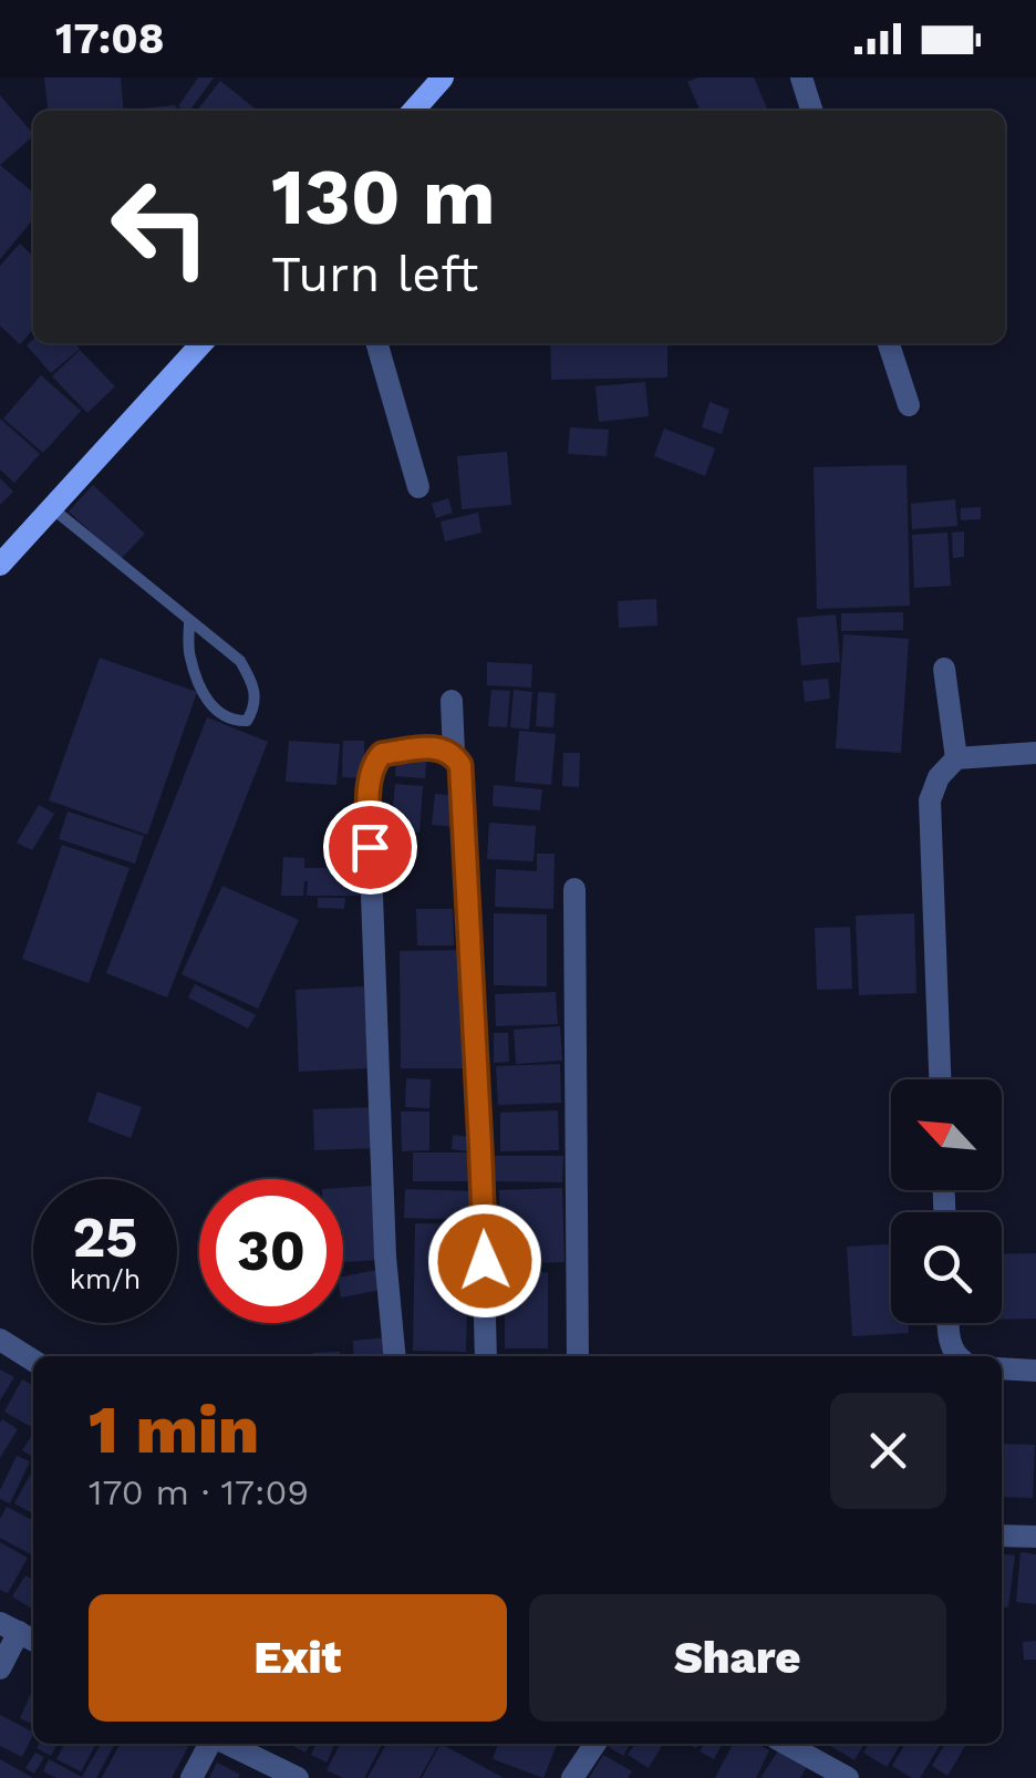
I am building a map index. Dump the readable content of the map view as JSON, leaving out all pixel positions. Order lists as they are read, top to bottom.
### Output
{
  "north": "top left",
  "page": {
    "status": "17:08",
    "turn": ["130 m", "Turn left"],
    "speed": "25 km/h",
    "limit": "30",
    "heading": ["1 min", "170 m · 17:09"],
    "buttons": ["Exit", "Share"]
  }
}
